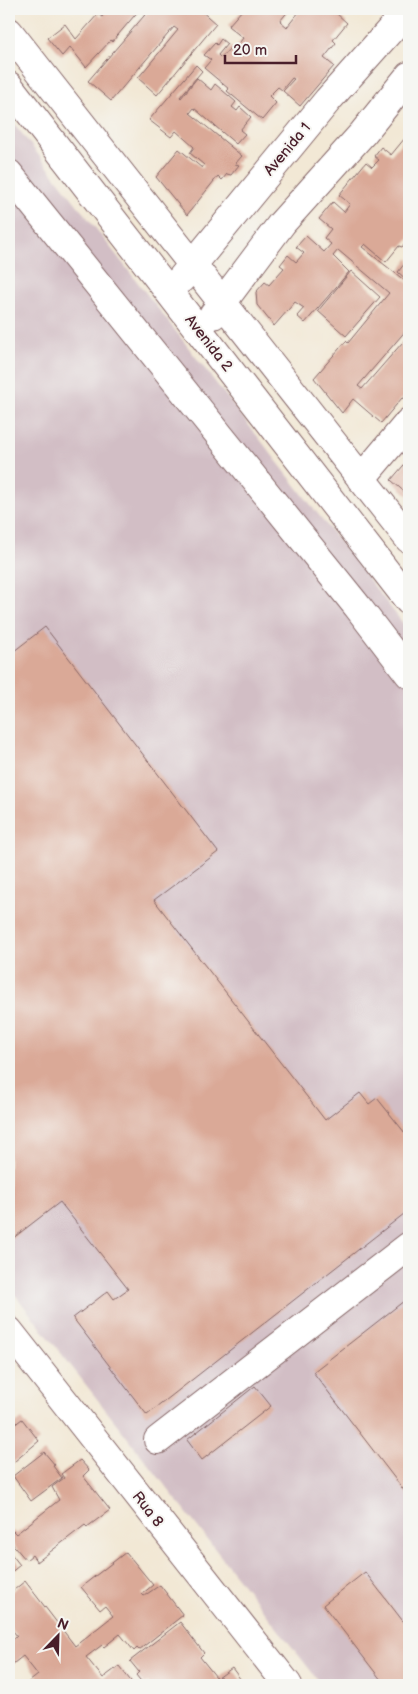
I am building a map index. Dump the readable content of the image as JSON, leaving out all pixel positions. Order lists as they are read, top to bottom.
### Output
{
  "streets": {
    "street": ["Avenida 1", "Avenida 2", "Rua 8"]
  },
  "crossings": [
    ["Avenida 1", "Avenida 2"]
  ],
  "scale_bar": "20 m",
  "north": "top right"
}
